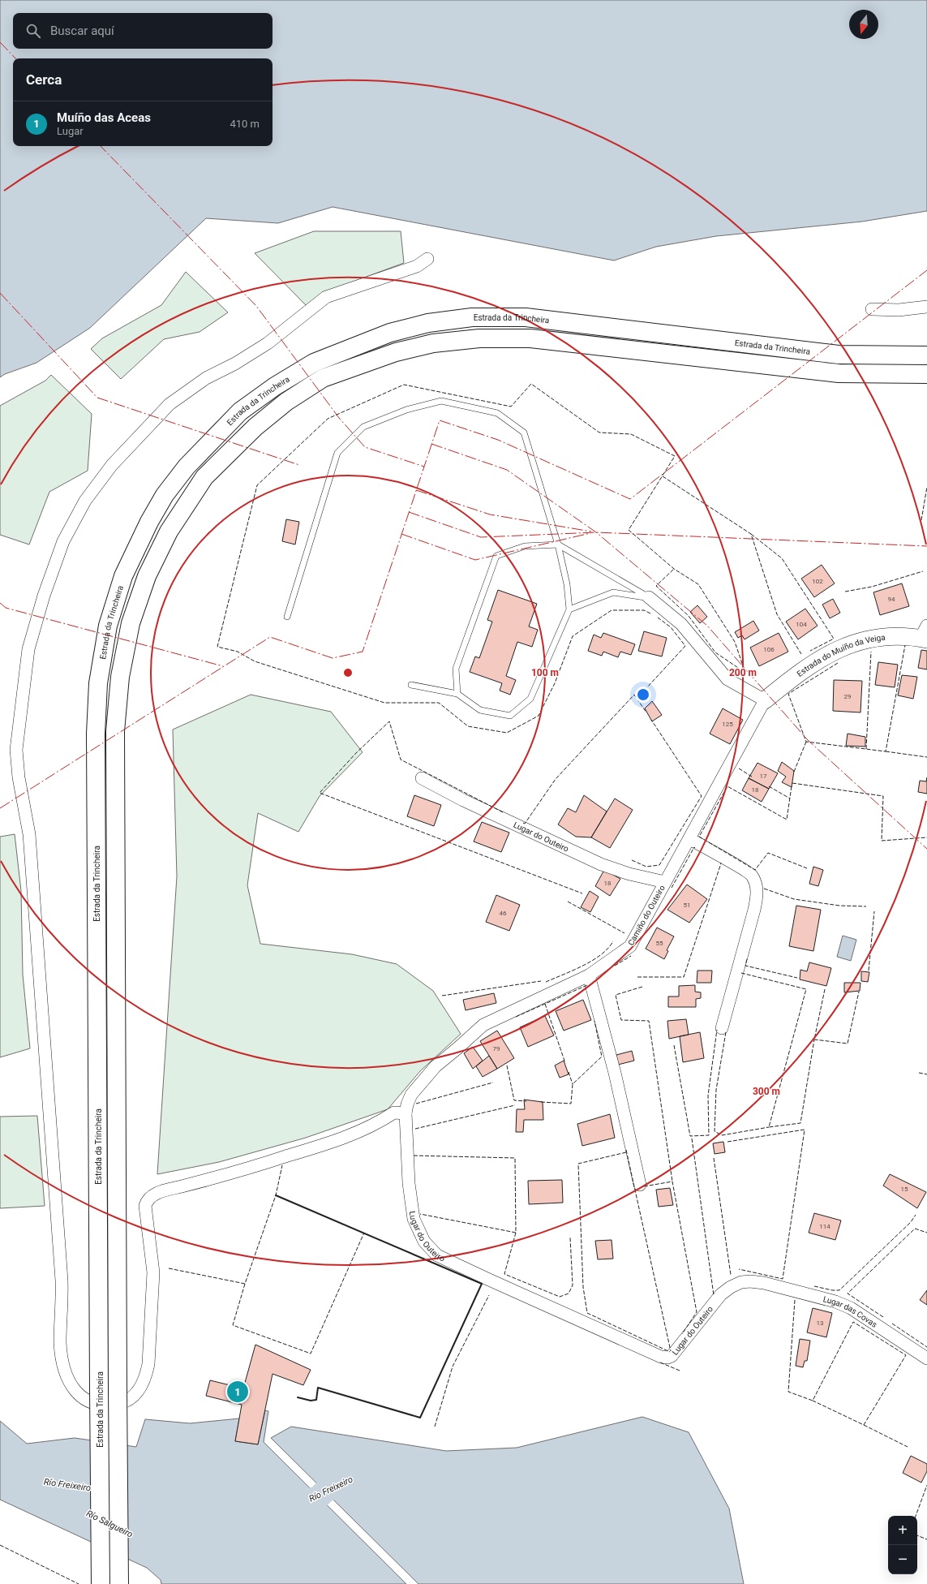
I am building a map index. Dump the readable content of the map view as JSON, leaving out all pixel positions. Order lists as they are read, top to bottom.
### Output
{
  "streets": {
    "highway": ["Estrada da Trincheira"],
    "street": [
      "Estrada do Muíño da Veiga",
      "Lugar do Outeiro",
      "Camiño do Outeiro",
      "Lugar das Covas"
    ]
  },
  "crossings": [
    ["Estrada do Muíño da Veiga", "Camiño do Outeiro"],
    ["Lugar do Outeiro", "Camiño do Outeiro"],
    ["Lugar do Outeiro", "Lugar das Covas"]
  ],
  "water": ["Río Freixeiro", "Río Salgueiro"],
  "house_numbers": [
    "102",
    "94",
    "104",
    "106",
    "29",
    "125",
    "17",
    "18",
    "18",
    "51",
    "46",
    "55",
    "79",
    "15",
    "114",
    "13"
  ],
  "north": "bottom",
  "page": {
    "search": "Buscar aquí",
    "heading": "Cerca",
    "list": [
      {
        "mark": "1",
        "name": "Muíño das Aceas",
        "note": "Lugar",
        "value": "410 m"
      }
    ],
    "pins": "1",
    "map_buttons": ["+", "−"]
  },
  "rings": ["100 m", "200 m", "300 m"]
}
